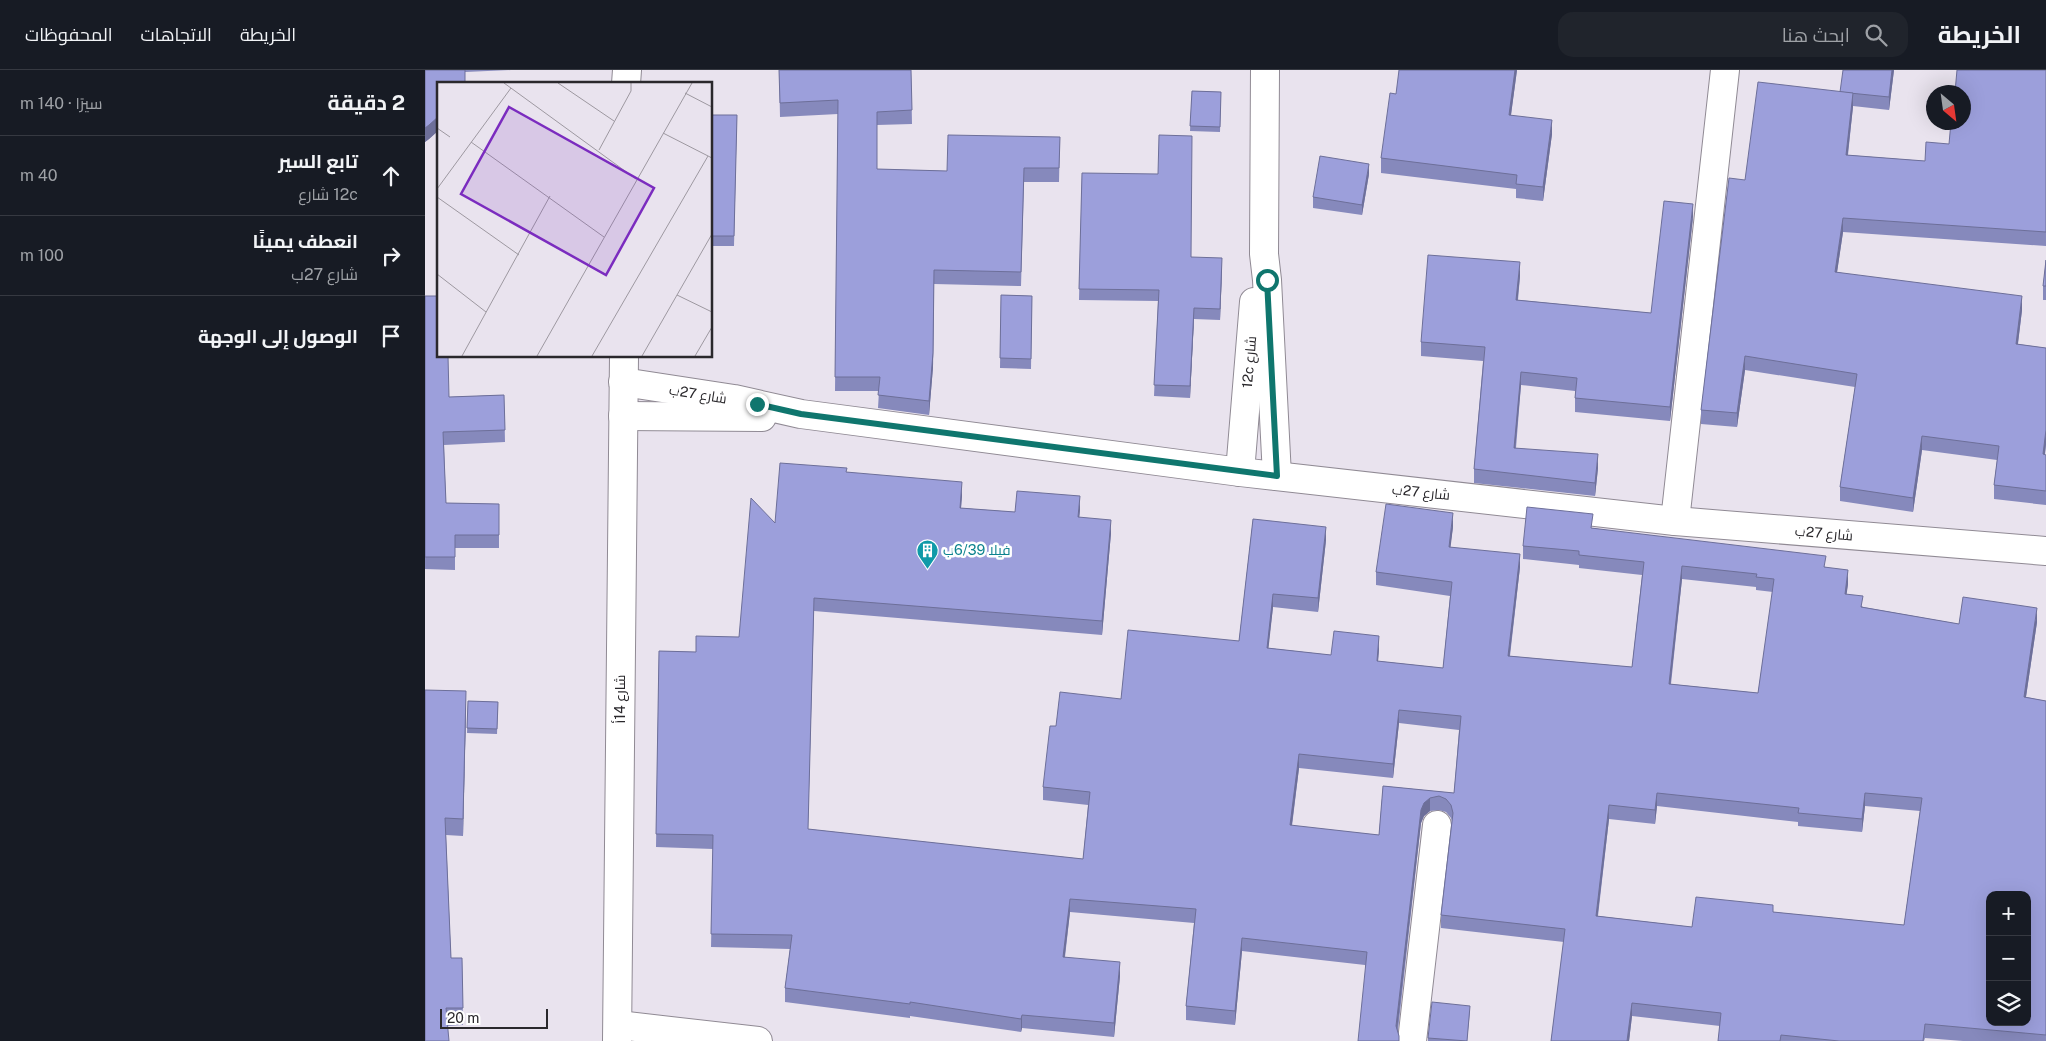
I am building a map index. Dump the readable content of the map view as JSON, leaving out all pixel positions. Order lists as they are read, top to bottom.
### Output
{
  "streets": {
    "street": ["12c شارع", "شارع 27ب", "شارع 14أ"]
  },
  "crossings": [
    ["12c شارع", "شارع 27ب"],
    ["شارع 27ب", "شارع 14أ"]
  ],
  "places": {
    "building": ["فيلا 6/39ب"]
  },
  "scale_bar": "20 m",
  "north": "bottom right",
  "page": {
    "header": "الخريطة",
    "search": "ابحث هنا",
    "nav": ["الخريطة", "الاتجاهات", "المحفوظات"],
    "heading": ["2 دقيقة", "سيرًا · 140 m"],
    "list": [
      ["تابع السير", "12c شارع", "40 m"],
      ["انعطف يمينًا", "شارع 27ب", "100 m"],
      "الوصول إلى الوجهة"
    ],
    "map_buttons": ["+", "−"],
    "scale": "20 m"
  }
}
